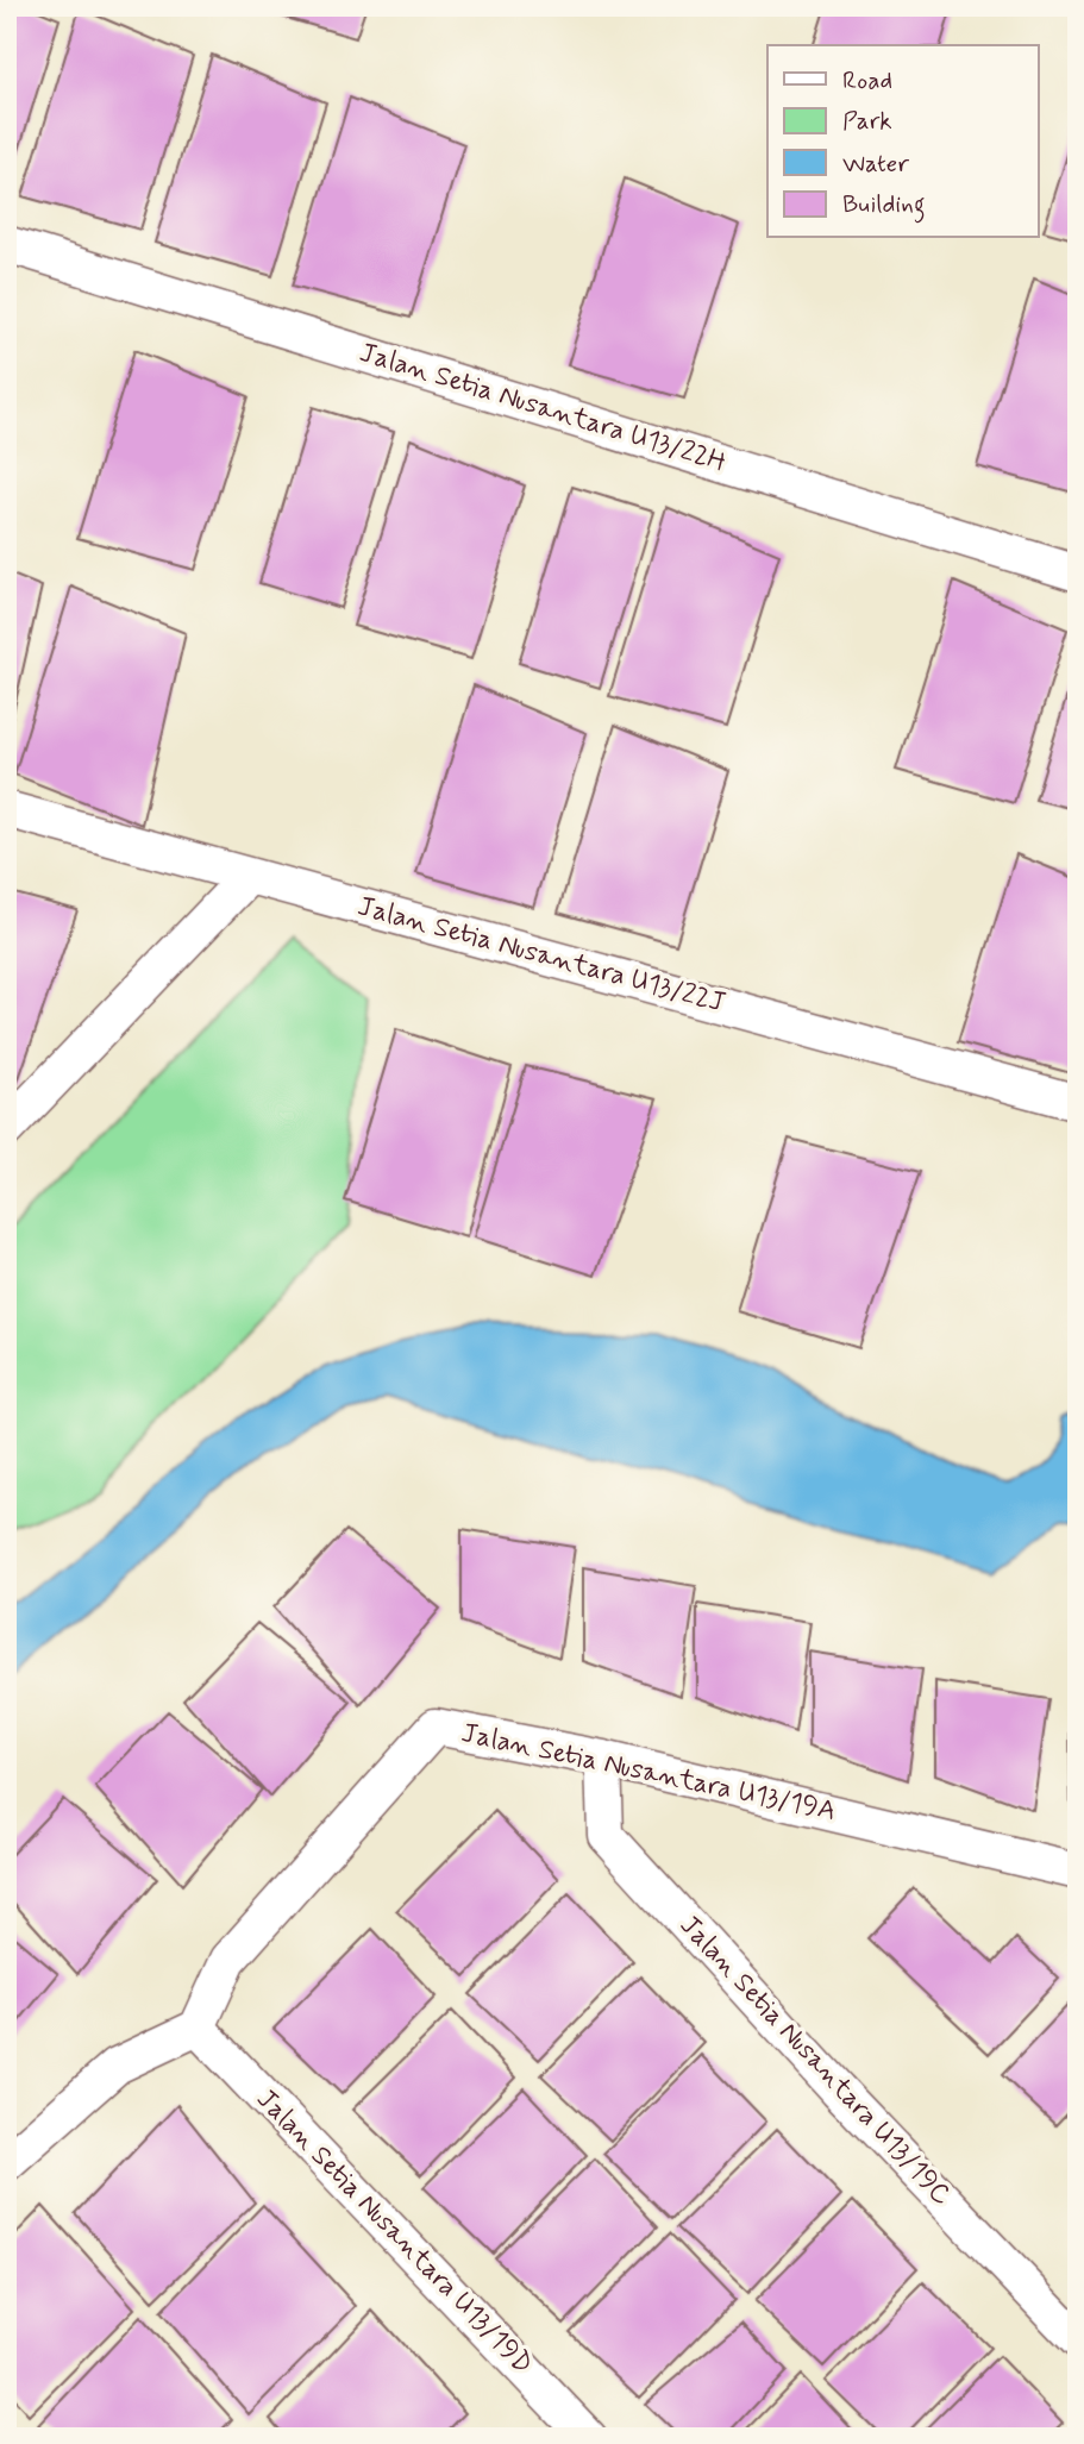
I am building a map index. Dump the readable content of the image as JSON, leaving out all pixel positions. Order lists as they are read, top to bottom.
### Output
{
  "streets": {
    "street": [
      "Jalan Setia Nusantara U13/22H",
      "Jalan Setia Nusantara U13/22J",
      "Jalan Setia Nusantara U13/19A",
      "Jalan Setia Nusantara U13/19C",
      "Jalan Setia Nusantara U13/19D"
    ]
  },
  "crossings": [
    ["Jalan Setia Nusantara U13/19A", "Jalan Setia Nusantara U13/19C"],
    ["Jalan Setia Nusantara U13/19A", "Jalan Setia Nusantara U13/19D"]
  ],
  "legend": [
    "Road",
    "Park",
    "Water",
    "Building"
  ]
}
